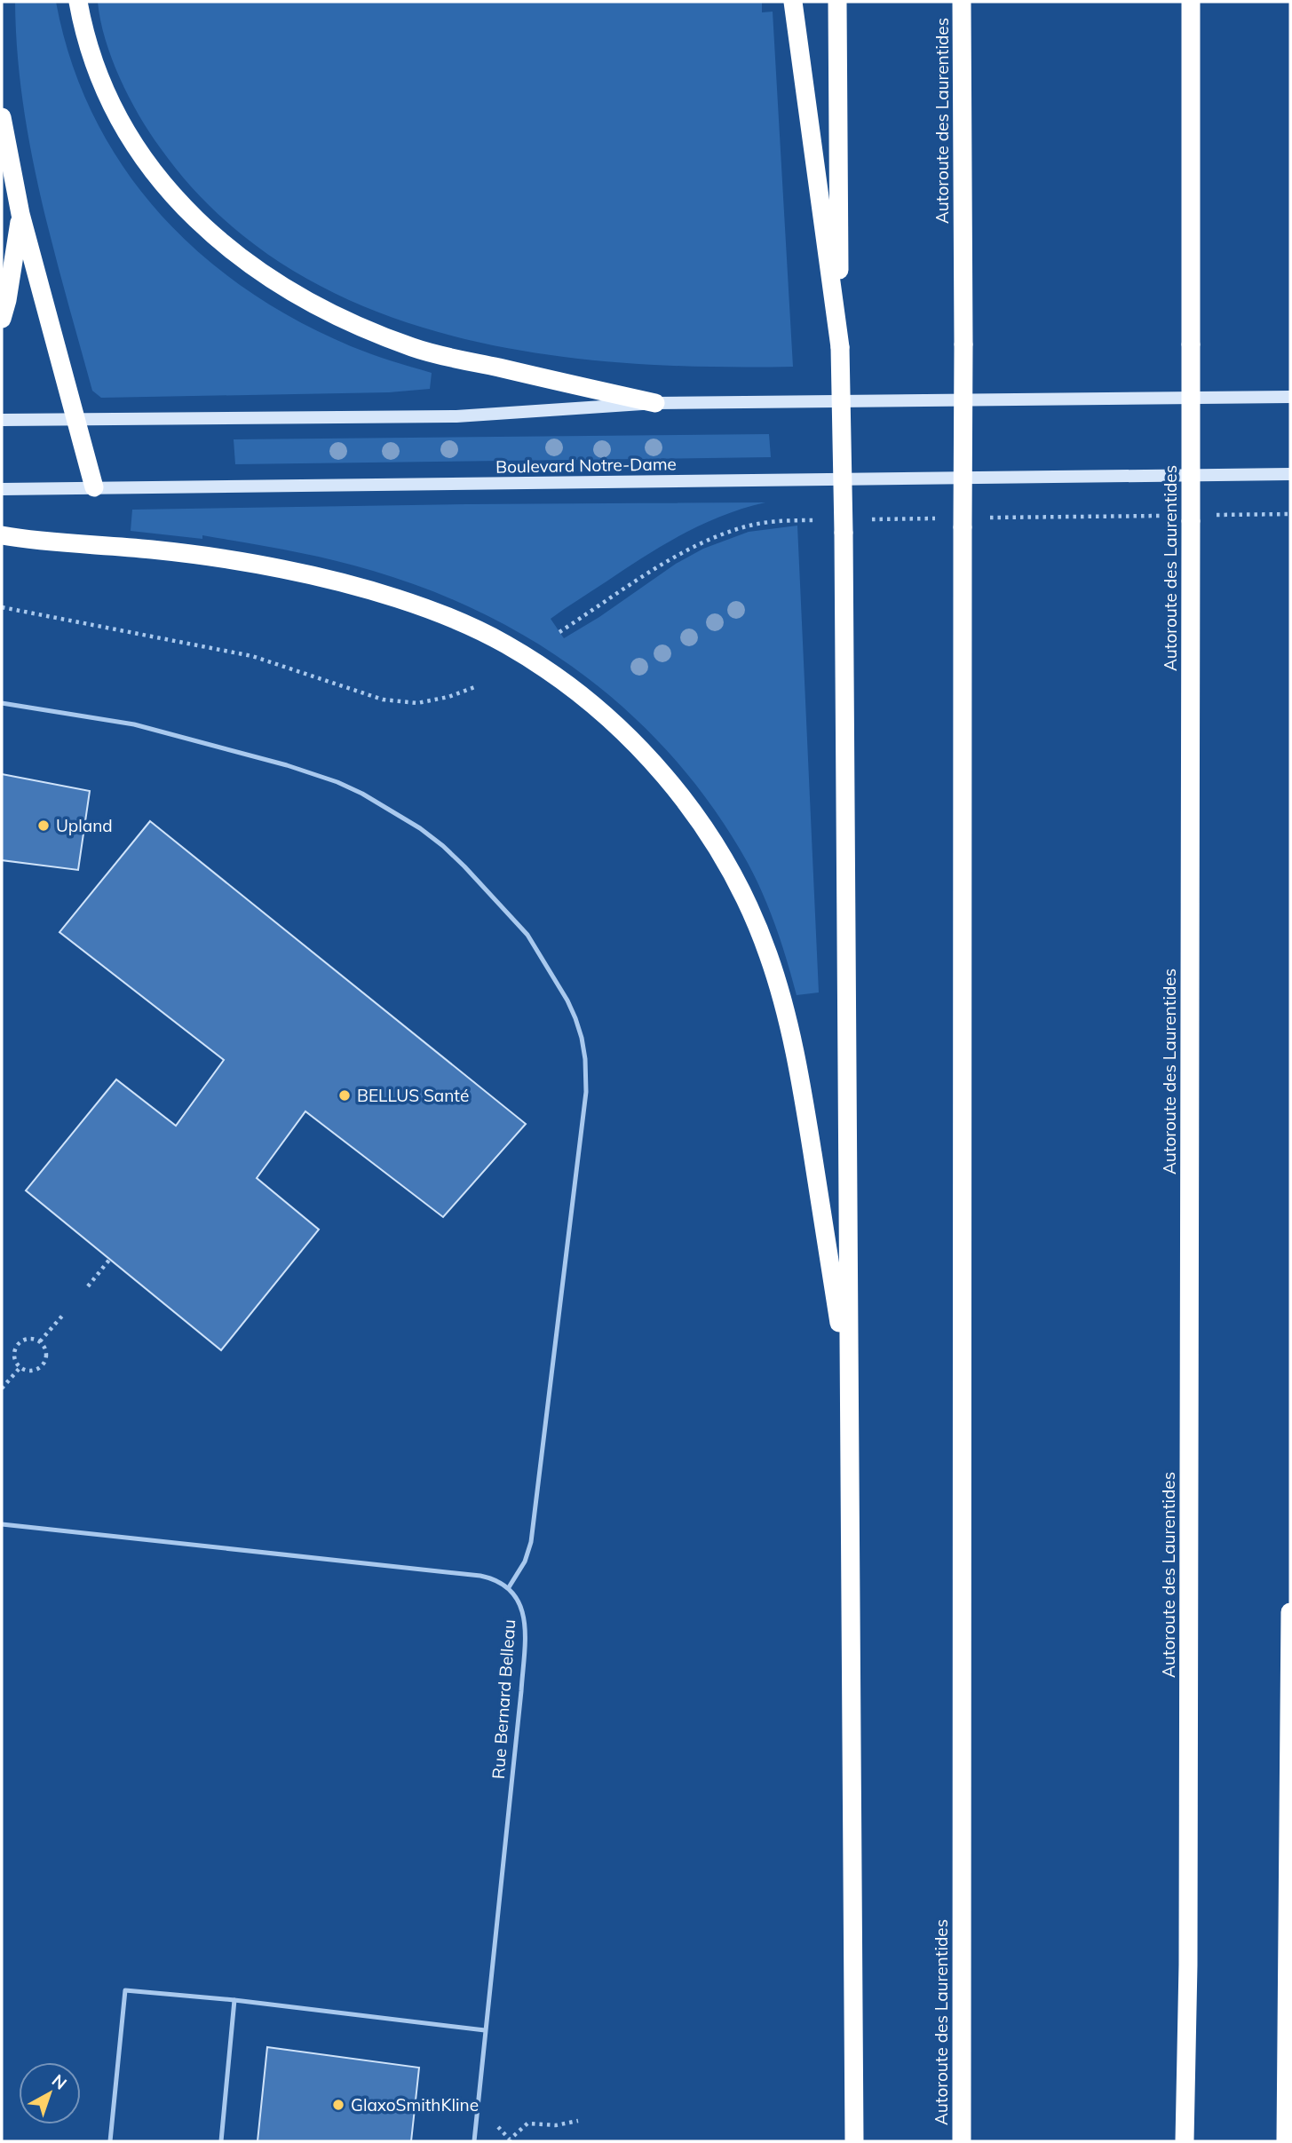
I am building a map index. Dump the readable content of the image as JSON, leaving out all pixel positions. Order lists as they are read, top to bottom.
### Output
{
  "streets": {
    "highway": ["Autoroute des Laurentides"],
    "street": ["Boulevard Notre-Dame"],
    "lane": ["Rue Bernard Belleau"]
  },
  "places": ["Upland", "BELLUS Santé", "GlaxoSmithKline"],
  "north": "top right"
}
